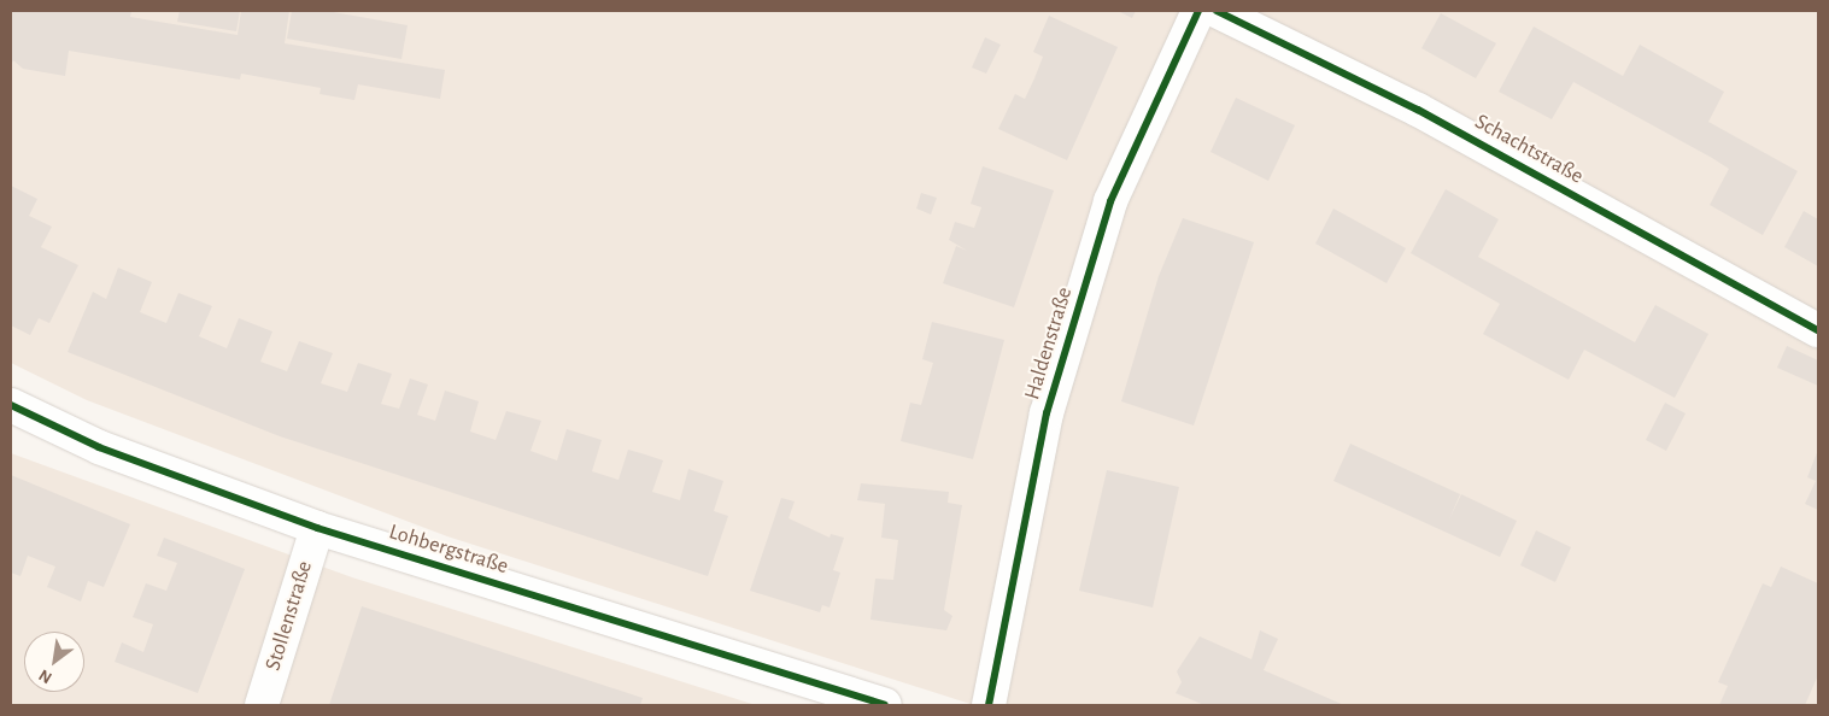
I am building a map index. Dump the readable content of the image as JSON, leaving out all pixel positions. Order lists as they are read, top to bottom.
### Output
{
  "streets": {
    "street": [
      "Schachtstraße",
      "Haldenstraße",
      "Lohbergstraße",
      "Stollenstraße"
    ]
  },
  "crossings": [
    ["Lohbergstraße", "Stollenstraße"]
  ],
  "north": "bottom left"
}
